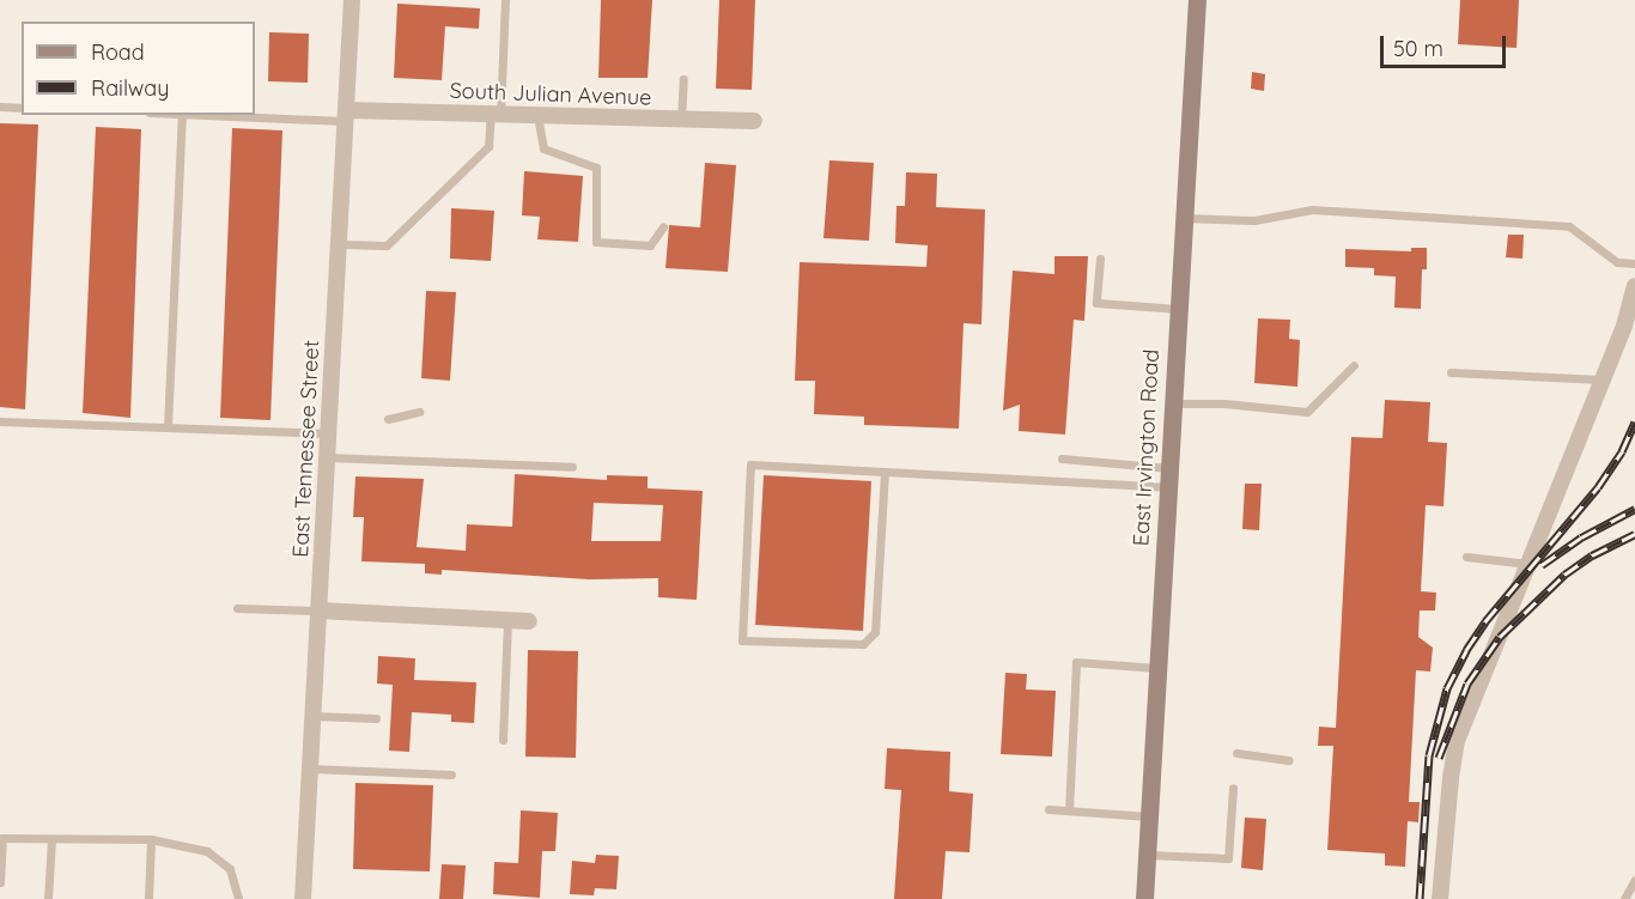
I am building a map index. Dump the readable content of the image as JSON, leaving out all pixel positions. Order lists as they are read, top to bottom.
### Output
{
  "streets": {
    "street": ["South Julian Avenue", "East Irvington Road", "East Tennessee Street"]
  },
  "crossings": [
    ["South Julian Avenue", "East Tennessee Street"]
  ],
  "legend": ["Road", "Railway"],
  "scale_bar": "50 m"
}
